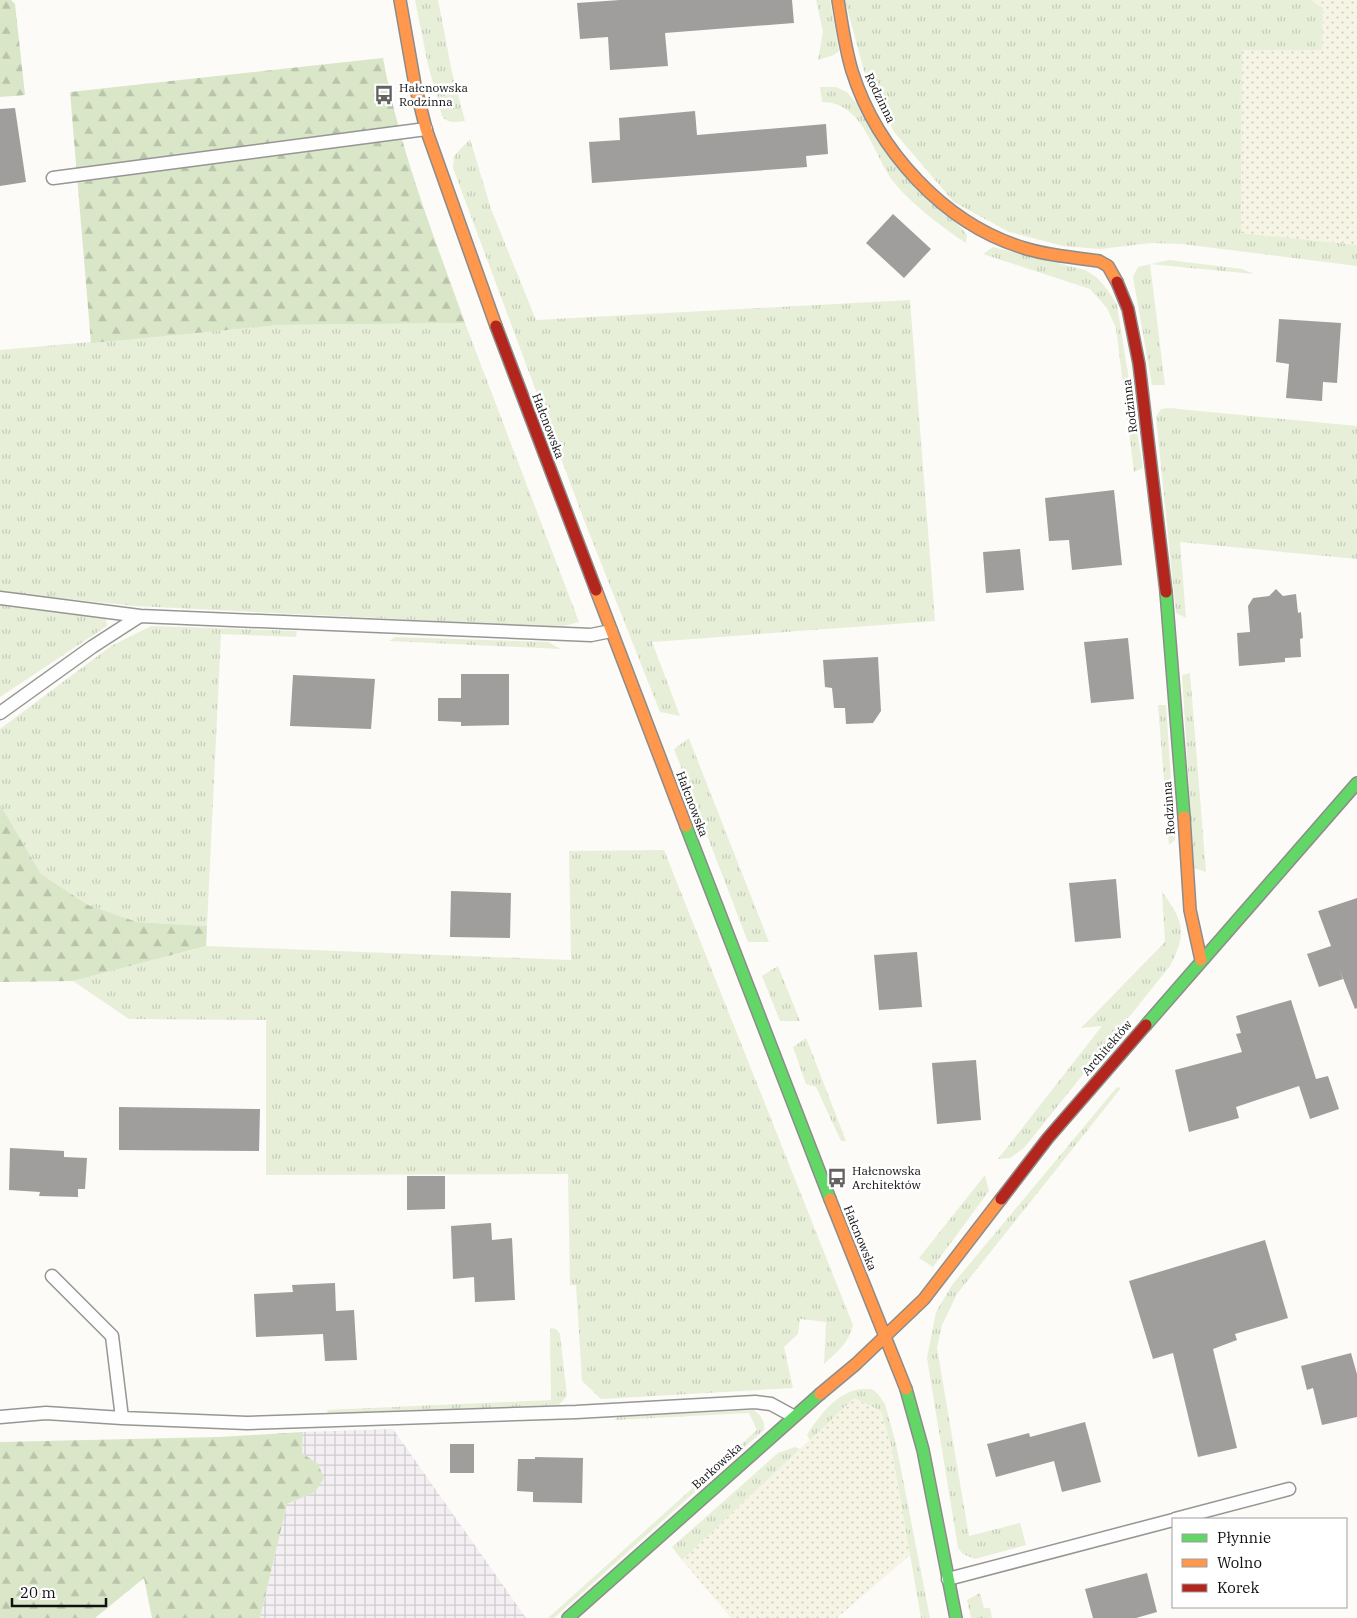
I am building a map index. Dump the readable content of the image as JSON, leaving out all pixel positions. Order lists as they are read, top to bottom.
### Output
{
  "streets": {
    "street": [
      "Rodzinna",
      "Hałcnowska",
      "Architektów",
      "Barkowska"
    ]
  },
  "crossings": [
    ["Rodzinna", "Architektów"],
    ["Hałcnowska", "Architektów"],
    ["Hałcnowska", "Barkowska"],
    ["Architektów", "Barkowska"]
  ],
  "places": {
    "bus stop": ["Hałcnowska Rodzinna", "Hałcnowska Architektów"]
  },
  "legend": ["Płynnie", "Wolno", "Korek"],
  "scale_bar": "20 m"
}
